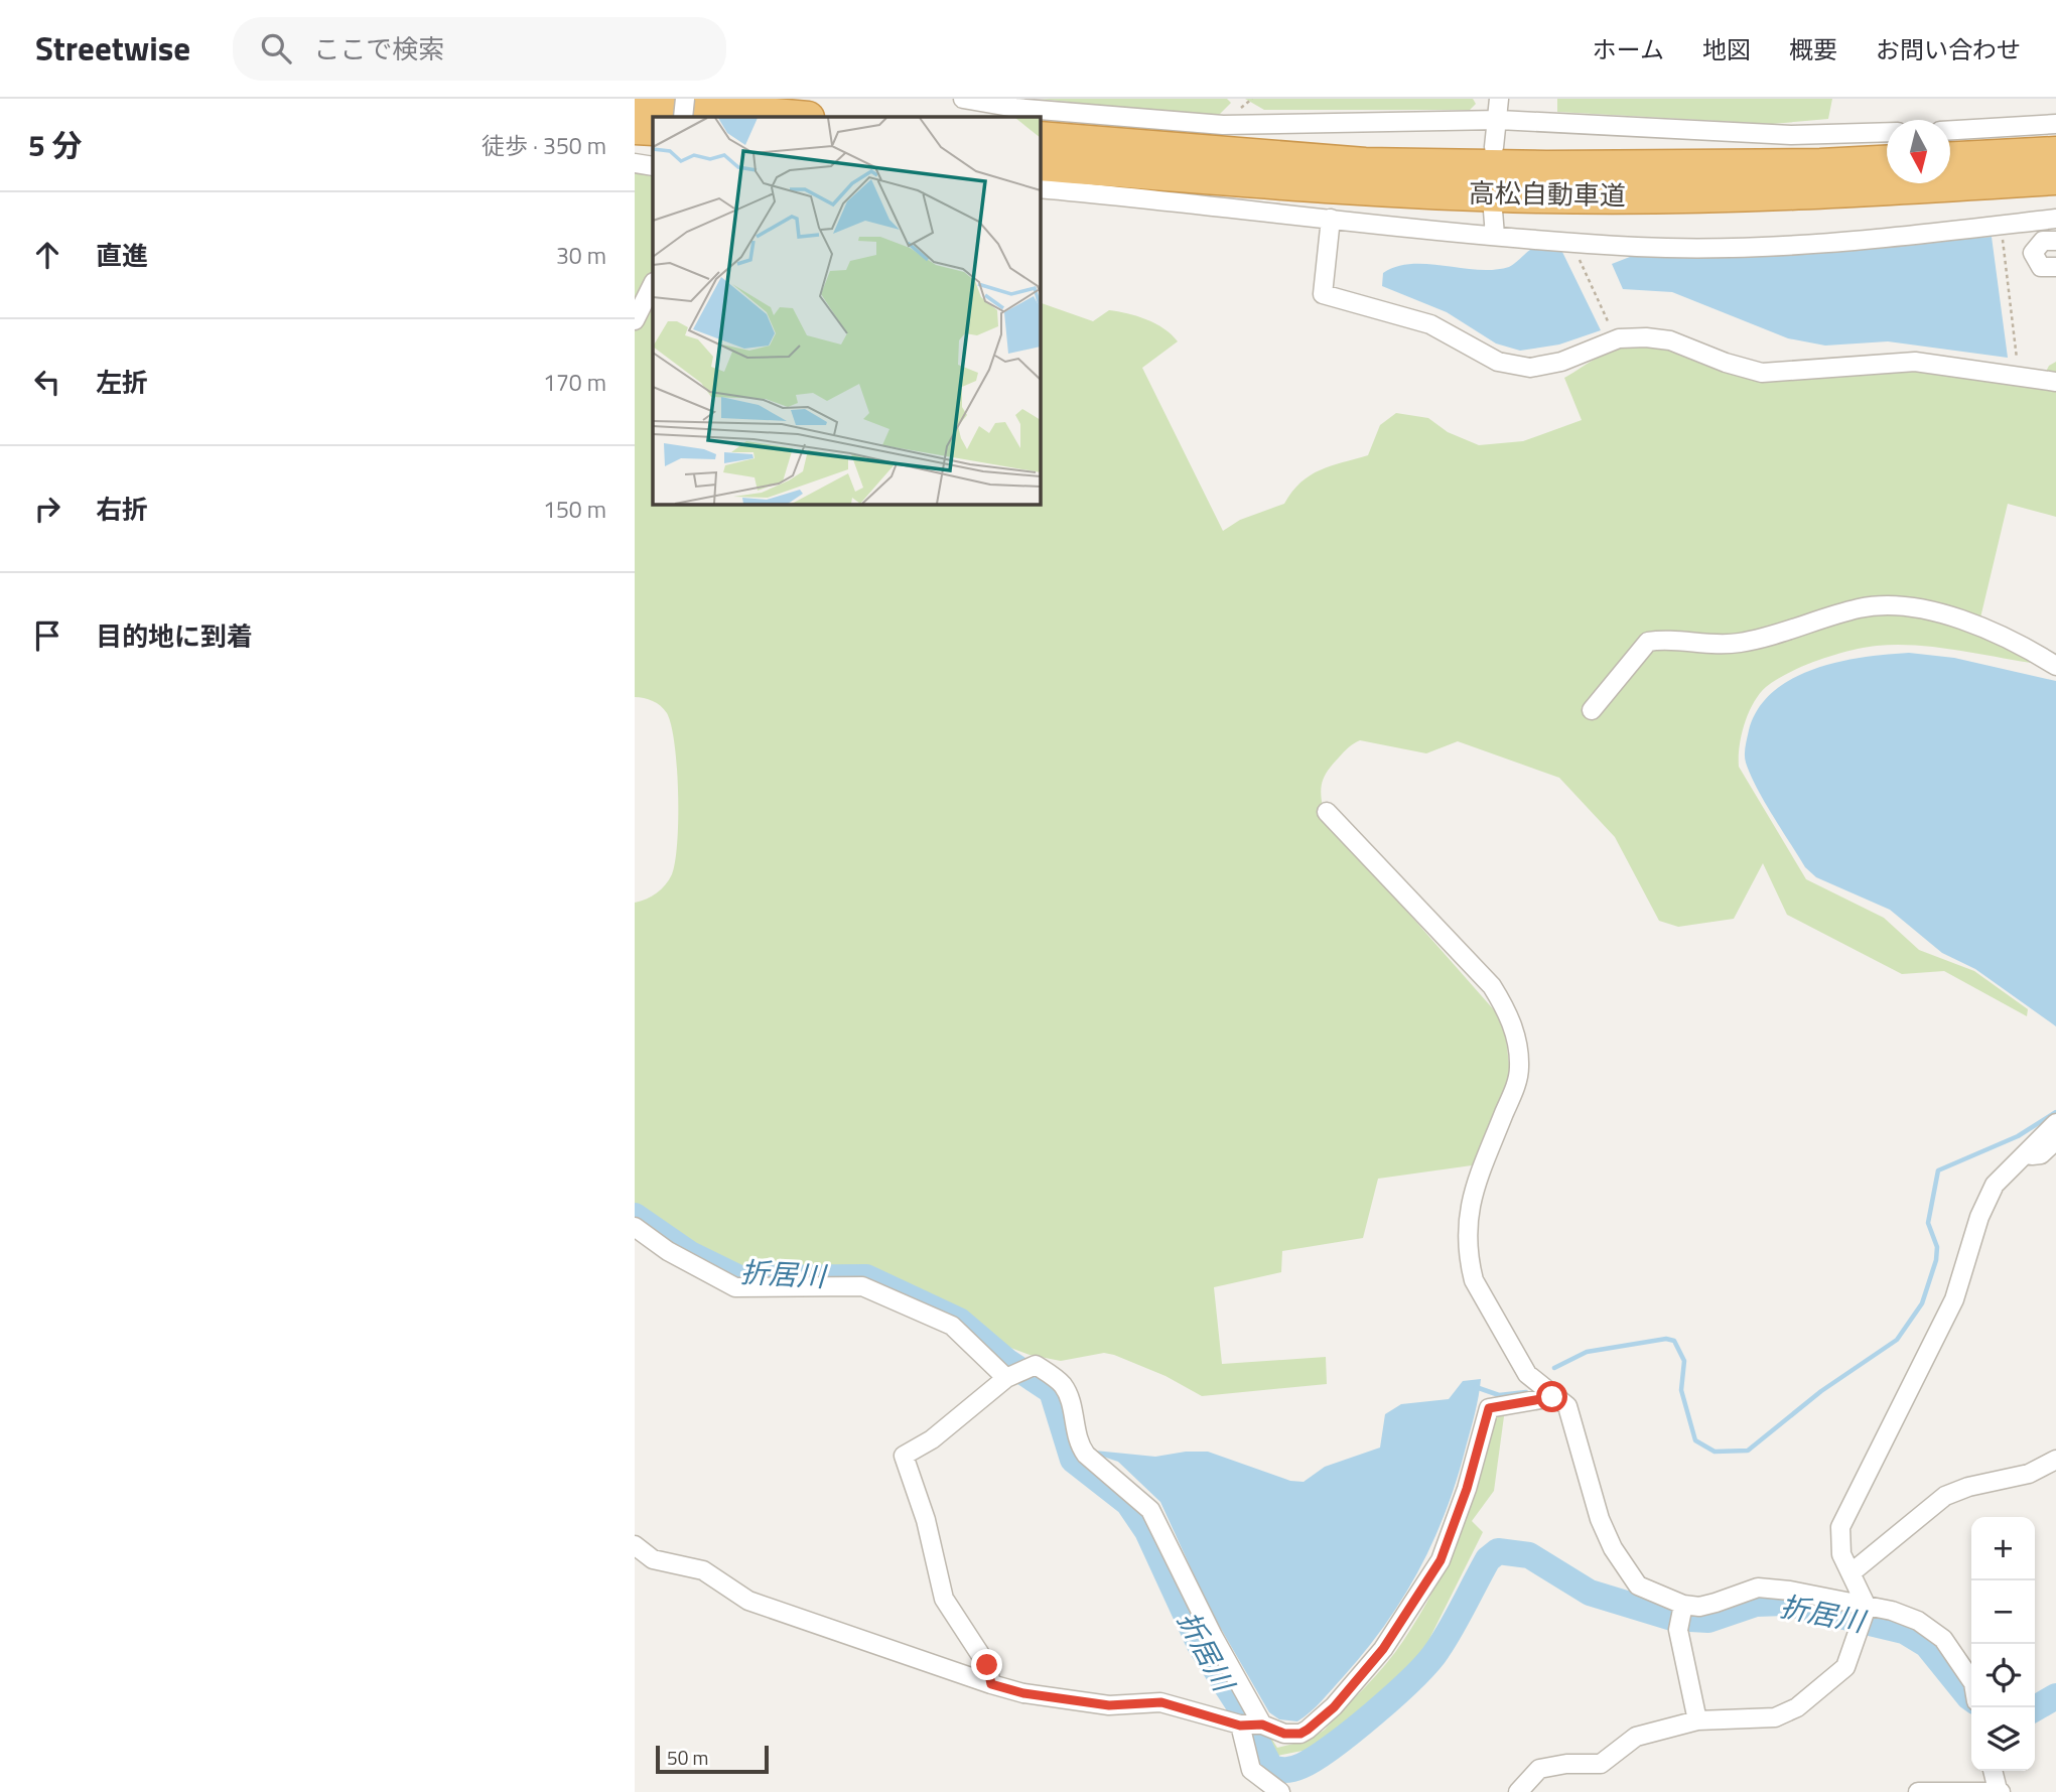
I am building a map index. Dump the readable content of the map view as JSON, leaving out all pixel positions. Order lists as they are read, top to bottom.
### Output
{
  "streets": {
    "highway": ["高松自動車道"]
  },
  "water": ["折居川"],
  "scale_bar": "50 m",
  "north": "bottom",
  "page": {
    "header": "Streetwise",
    "search": "ここで検索",
    "nav": [
      "ホーム",
      "地図",
      "概要",
      "お問い合わせ"
    ],
    "heading": ["5 分", "徒歩 · 350 m"],
    "list": [
      ["直進", "30 m"],
      ["左折", "170 m"],
      ["右折", "150 m"],
      "目的地に到着"
    ],
    "map_buttons": ["+", "−"],
    "scale": "50 m"
  }
}
